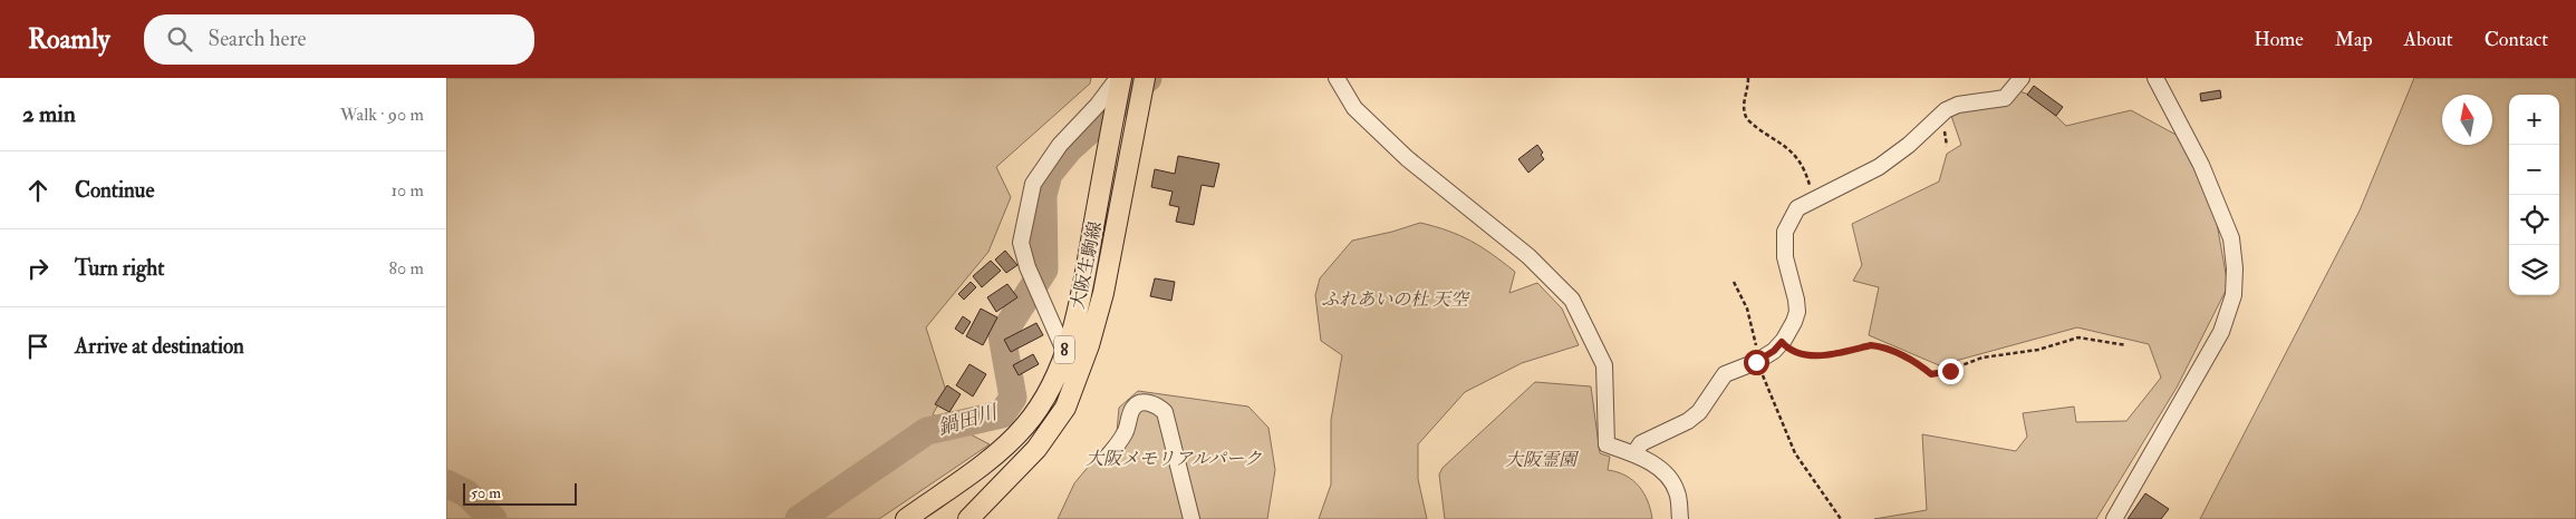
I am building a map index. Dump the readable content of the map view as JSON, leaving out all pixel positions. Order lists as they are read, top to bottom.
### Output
{
  "streets": {
    "main road": ["大阪生駒線", "8"]
  },
  "water": ["鍋田川"],
  "parks": ["ふれあいの杜 天空", "大阪メモリアルパーク", "大阪霊園"],
  "scale_bar": "50 m",
  "north": "top",
  "page": {
    "header": "Roamly",
    "search": "Search here",
    "nav": [
      "Home",
      "Map",
      "About",
      "Contact"
    ],
    "heading": ["2 min", "Walk · 90 m"],
    "map_buttons": ["+", "−"],
    "list": [
      ["Continue", "10 m"],
      ["Turn right", "80 m"],
      "Arrive at destination"
    ],
    "scale": "50 m"
  }
}
